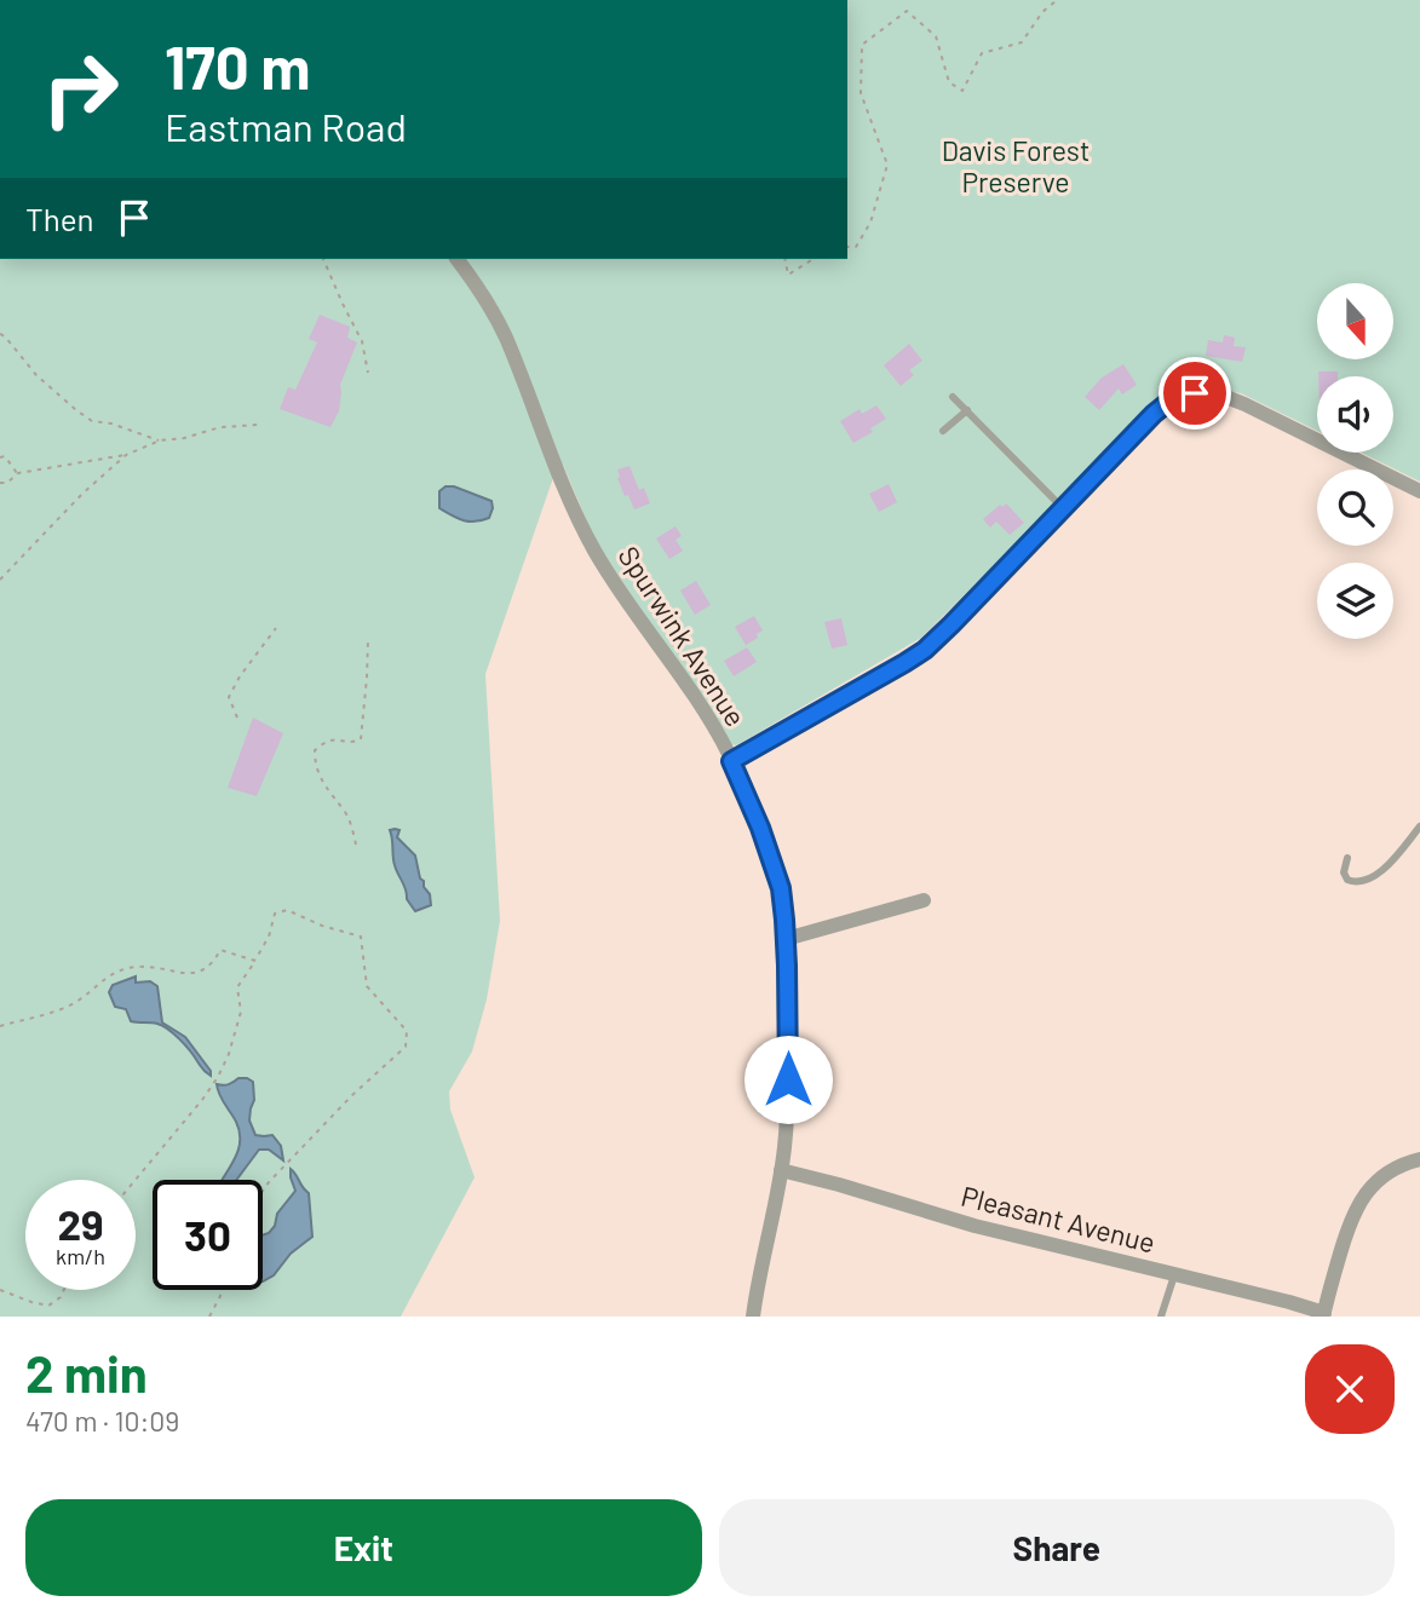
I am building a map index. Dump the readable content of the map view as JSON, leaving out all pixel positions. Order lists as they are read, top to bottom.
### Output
{
  "streets": {
    "street": ["Spurwink Avenue", "Pleasant Avenue"]
  },
  "crossings": [
    ["Spurwink Avenue", "Pleasant Avenue"]
  ],
  "parks": ["Davis Forest Preserve"],
  "north": "bottom",
  "page": {
    "turn": ["170 m", "Eastman Road"],
    "then": "Then",
    "speed": "29 km/h",
    "limit": "30",
    "heading": ["2 min", "470 m · 10:09"],
    "buttons": ["Exit", "Share"]
  }
}
